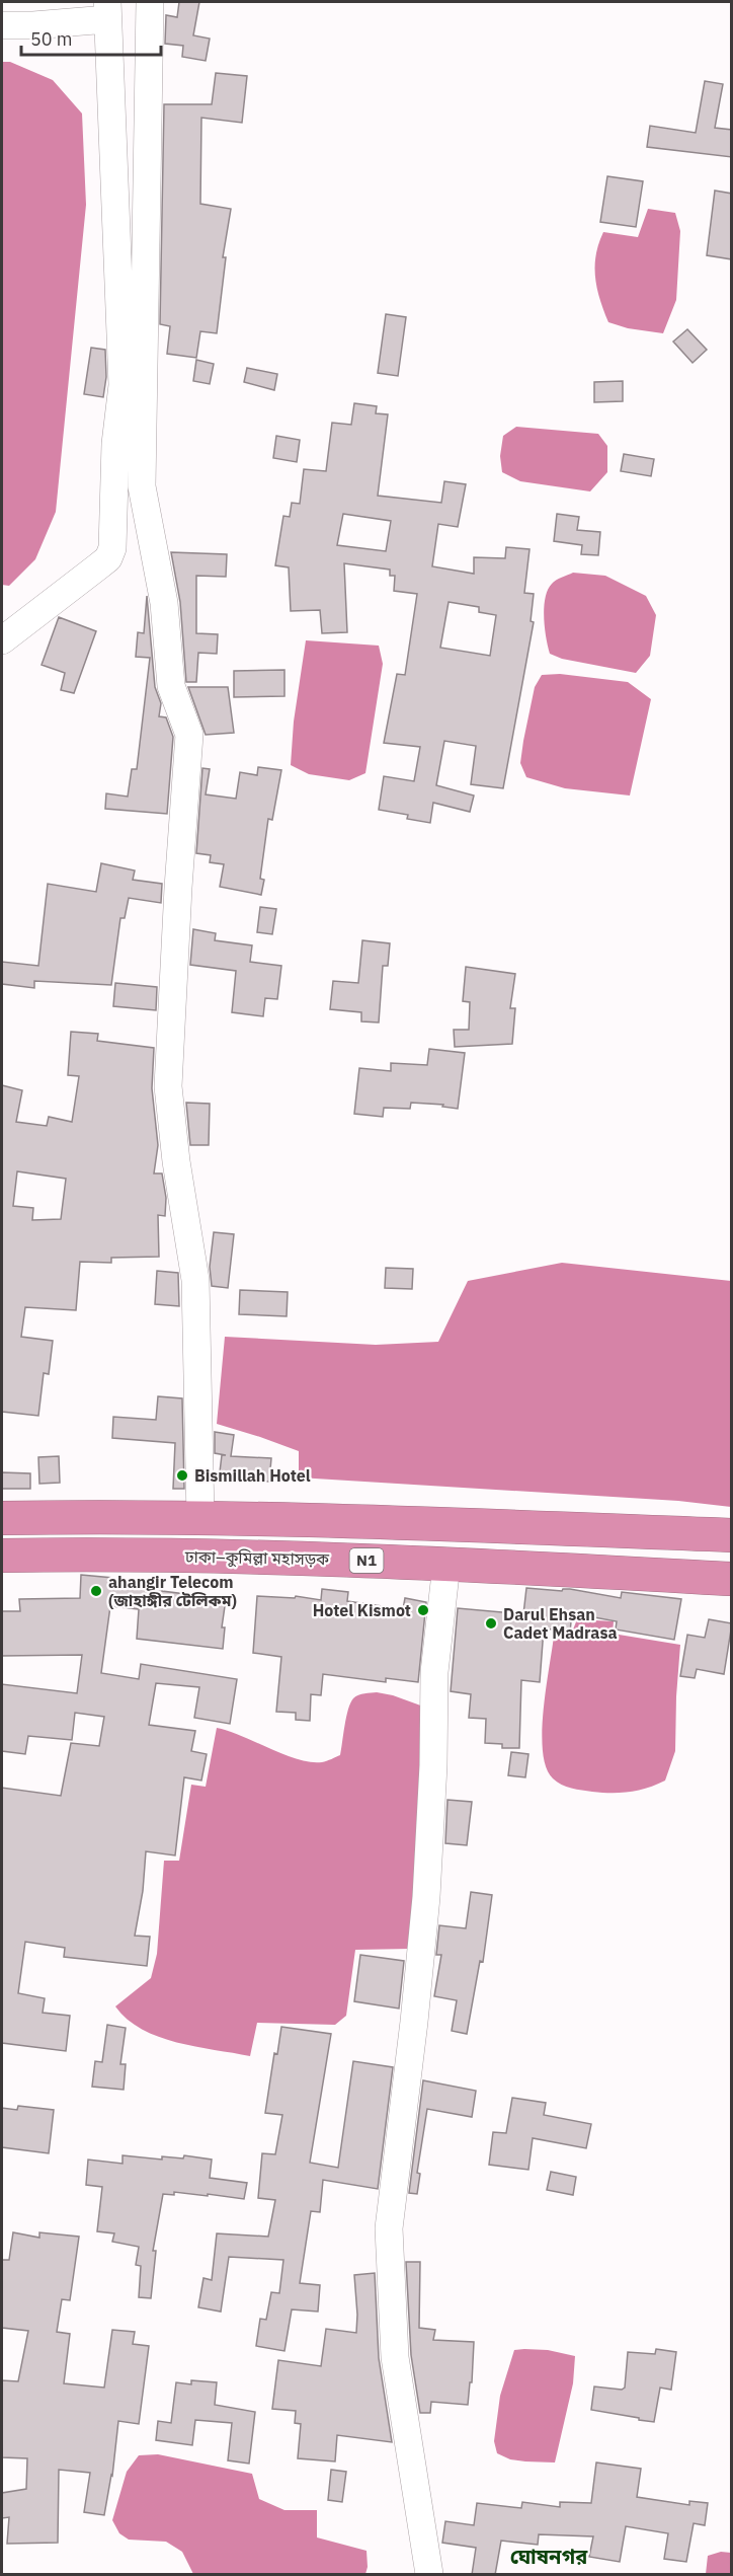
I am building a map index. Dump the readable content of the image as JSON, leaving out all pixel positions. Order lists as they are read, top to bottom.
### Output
{
  "streets": {
    "highway": ["ঢাকা–কুমিল্লা মহাসড়ক", "N1"]
  },
  "districts": ["ঘোষনগর"],
  "places": [
    "Bismillah Hotel",
    "ahangir Telecom (জাহাঙ্গীর টেলিকম)",
    "Hotel Kismot",
    "Darul Ehsan Cadet Madrasa"
  ],
  "scale_bar": "50 m"
}
